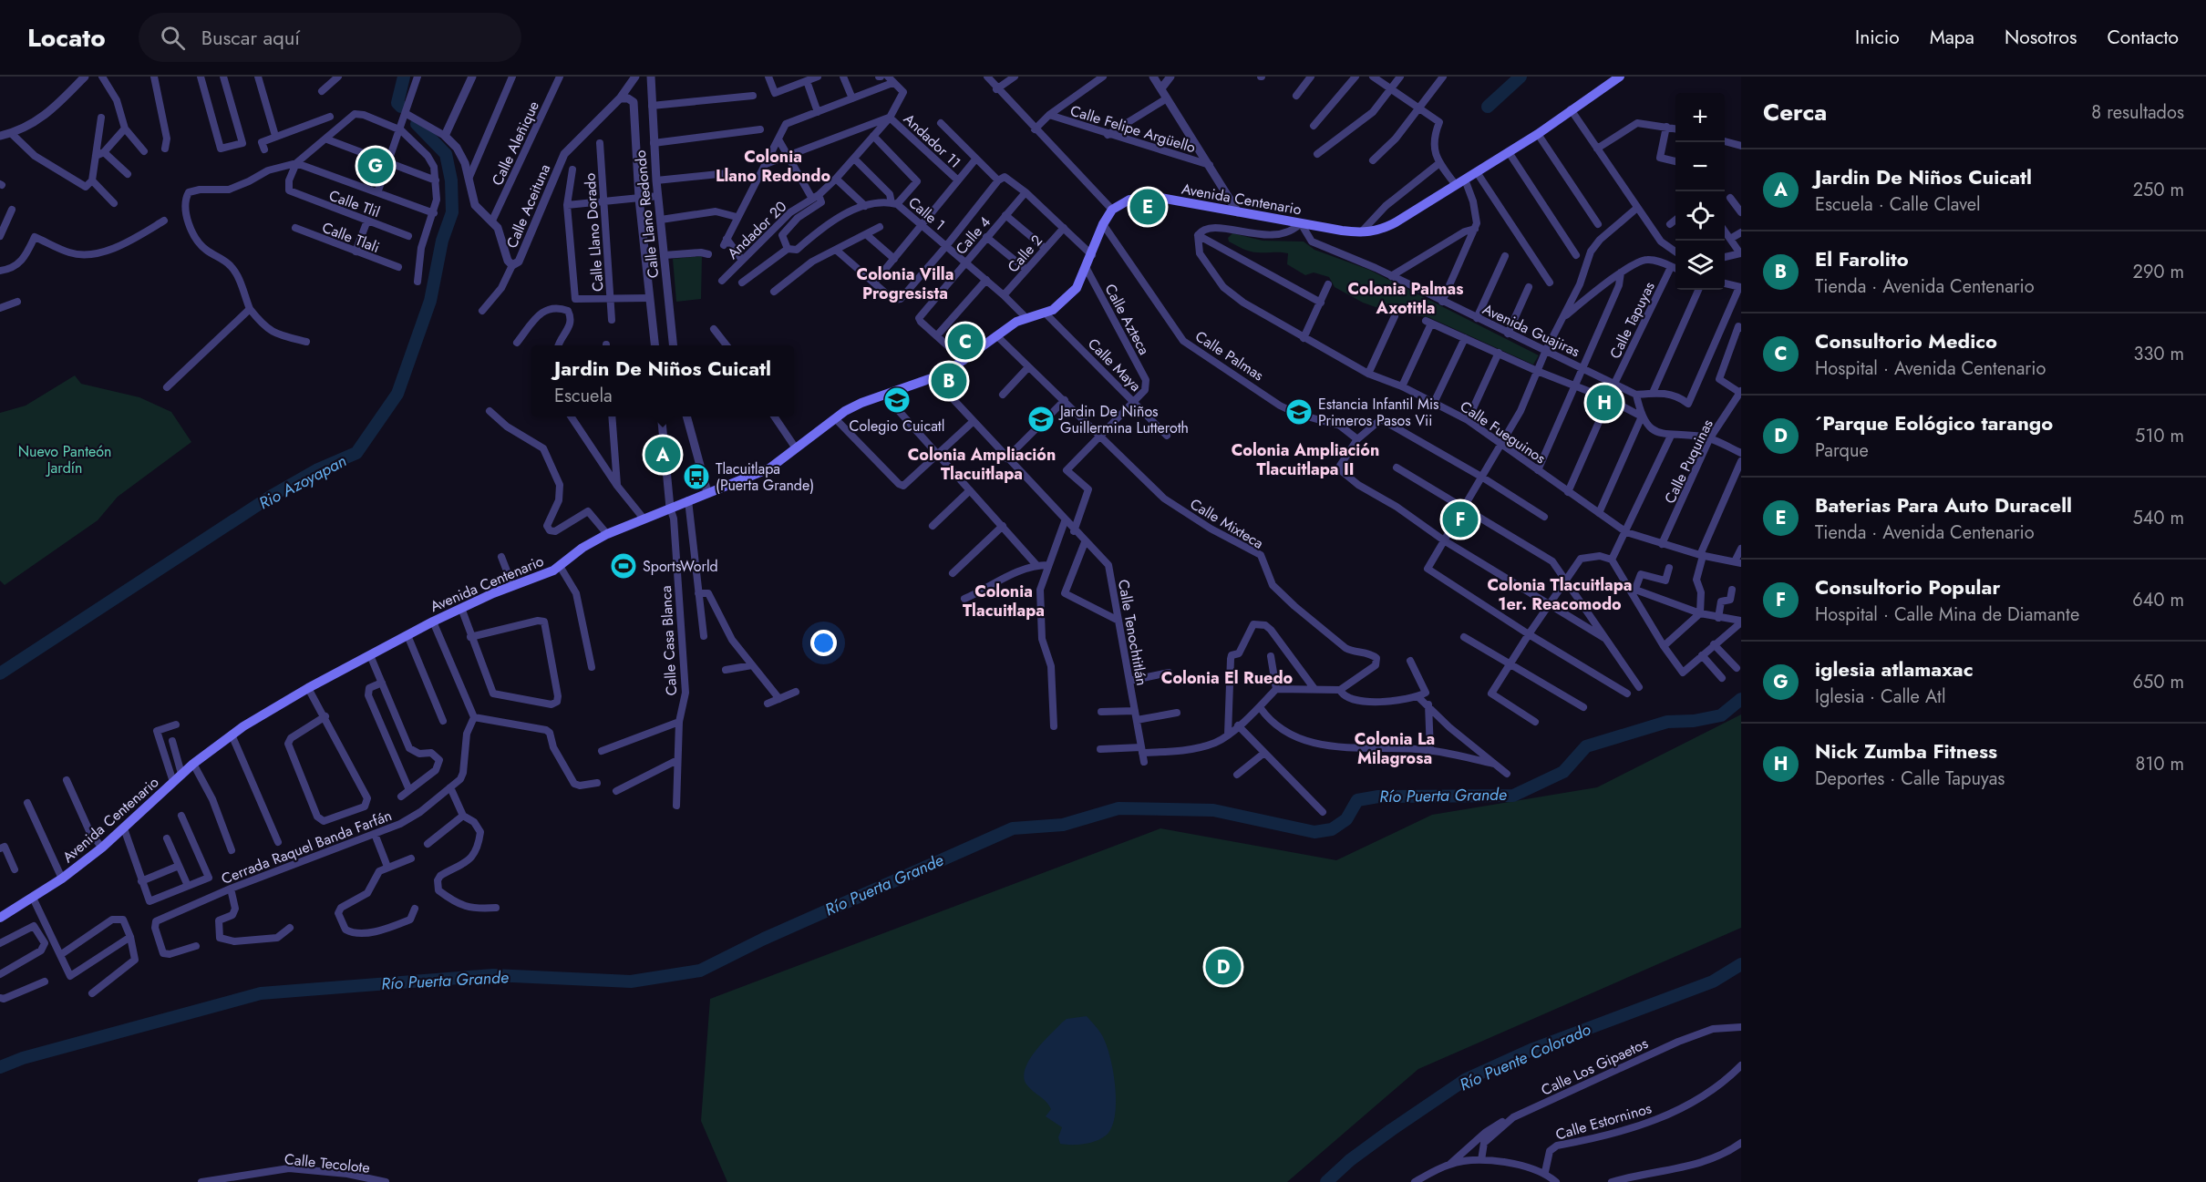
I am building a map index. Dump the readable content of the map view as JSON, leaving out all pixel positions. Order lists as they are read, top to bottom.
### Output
{
  "streets": {
    "main road": ["Avenida Centenario"],
    "street": [
      "Calle Felipe Argüello",
      "Andador 11",
      "Calle Aleñique",
      "Calle Tlil",
      "Calle Aceituna",
      "Calle 1",
      "Calle Llano Redondo",
      "Andador 20",
      "Calle Llano Dorado",
      "Calle 4",
      "Calle Tlali",
      "Calle 2",
      "Calle Azteca",
      "Calle Tapuyas",
      "Avenida Guajiras",
      "Calle Palmas",
      "Calle Maya",
      "Calle Fueguinos",
      "Calle Puquinas",
      "Calle Mixteca",
      "Calle Tenochtitlán",
      "Calle Casa Blanca",
      "Cerrada Raquel Banda Farfán",
      "Calle Los Gipaetos",
      "Calle Estorninos",
      "Calle Tecolote"
    ]
  },
  "crossings": [
    ["Andador 11", "Andador 20"],
    ["Avenida Centenario", "Calle 1"],
    ["Avenida Centenario", "Calle Azteca"],
    ["Avenida Centenario", "Avenida Guajiras"],
    ["Avenida Centenario", "Calle Palmas"],
    ["Avenida Centenario", "Calle Maya"],
    ["Avenida Centenario", "Calle Mixteca"],
    ["Avenida Centenario", "Calle Tenochtitlán"],
    ["Avenida Centenario", "Calle Casa Blanca"],
    ["Calle Aceituna", "Calle Llano Redondo"],
    ["Calle 1", "Calle 4"],
    ["Calle 1", "Calle 2"],
    ["Calle Azteca", "Calle Maya"],
    ["Calle Tapuyas", "Avenida Guajiras"],
    ["Avenida Guajiras", "Calle Fueguinos"],
    ["Calle Fueguinos", "Calle Puquinas"]
  ],
  "districts": [
    "Colonia Llano Redondo",
    "Colonia Villa Progresista",
    "Colonia Palmas Axotitla",
    "Colonia Ampliación Tlacuitlapa II",
    "Colonia Ampliación Tlacuitlapa",
    "Colonia Tlacuitlapa 1er. Reacomodo",
    "Colonia Tlacuitlapa",
    "Colonia El Ruedo",
    "Colonia La Milagrosa"
  ],
  "water": ["Rio Azoyapan", "Río Puerta Grande", "Río Puente Colorado"],
  "parks": ["Nuevo Panteón Jardín"],
  "places": {
    "school or university": ["Colegio Cuicatl", "Estancia Infantil Mis Primeros Pasos Vii", "Jardin De Niños Guillermina Lutteroth"],
    "bus stop": ["Tlacuitlapa (Puerta Grande)"],
    "sports": ["SportsWorld"]
  },
  "page": {
    "header": "Locato",
    "search": "Buscar aquí",
    "nav": [
      "Inicio",
      "Mapa",
      "Nosotros",
      "Contacto"
    ],
    "heading": ["Cerca", "8 resultados"],
    "map_buttons": ["+", "−"],
    "pins": [
      "G",
      "E",
      "C",
      "B",
      "H",
      "A",
      "F",
      "D"
    ],
    "list": [
      {
        "mark": "A",
        "name": "Jardin De Niños Cuicatl",
        "note": "Escuela · Calle Clavel",
        "value": "250 m"
      },
      {
        "mark": "B",
        "name": "El Farolito",
        "note": "Tienda · Avenida Centenario",
        "value": "290 m"
      },
      {
        "mark": "C",
        "name": "Consultorio Medico",
        "note": "Hospital · Avenida Centenario",
        "value": "330 m"
      },
      {
        "mark": "D",
        "name": "´Parque Eológico tarango",
        "note": "Parque",
        "value": "510 m"
      },
      {
        "mark": "E",
        "name": "Baterias Para Auto Duracell",
        "note": "Tienda · Avenida Centenario",
        "value": "540 m"
      },
      {
        "mark": "F",
        "name": "Consultorio Popular",
        "note": "Hospital · Calle Mina de Diamante",
        "value": "640 m"
      },
      {
        "mark": "G",
        "name": "iglesia atlamaxac",
        "note": "Iglesia · Calle Atl",
        "value": "650 m"
      },
      {
        "mark": "H",
        "name": "Nick Zumba Fitness",
        "note": "Deportes · Calle Tapuyas",
        "value": "810 m"
      }
    ],
    "popup": ["Jardin De Niños Cuicatl", "Escuela"]
  }
}
